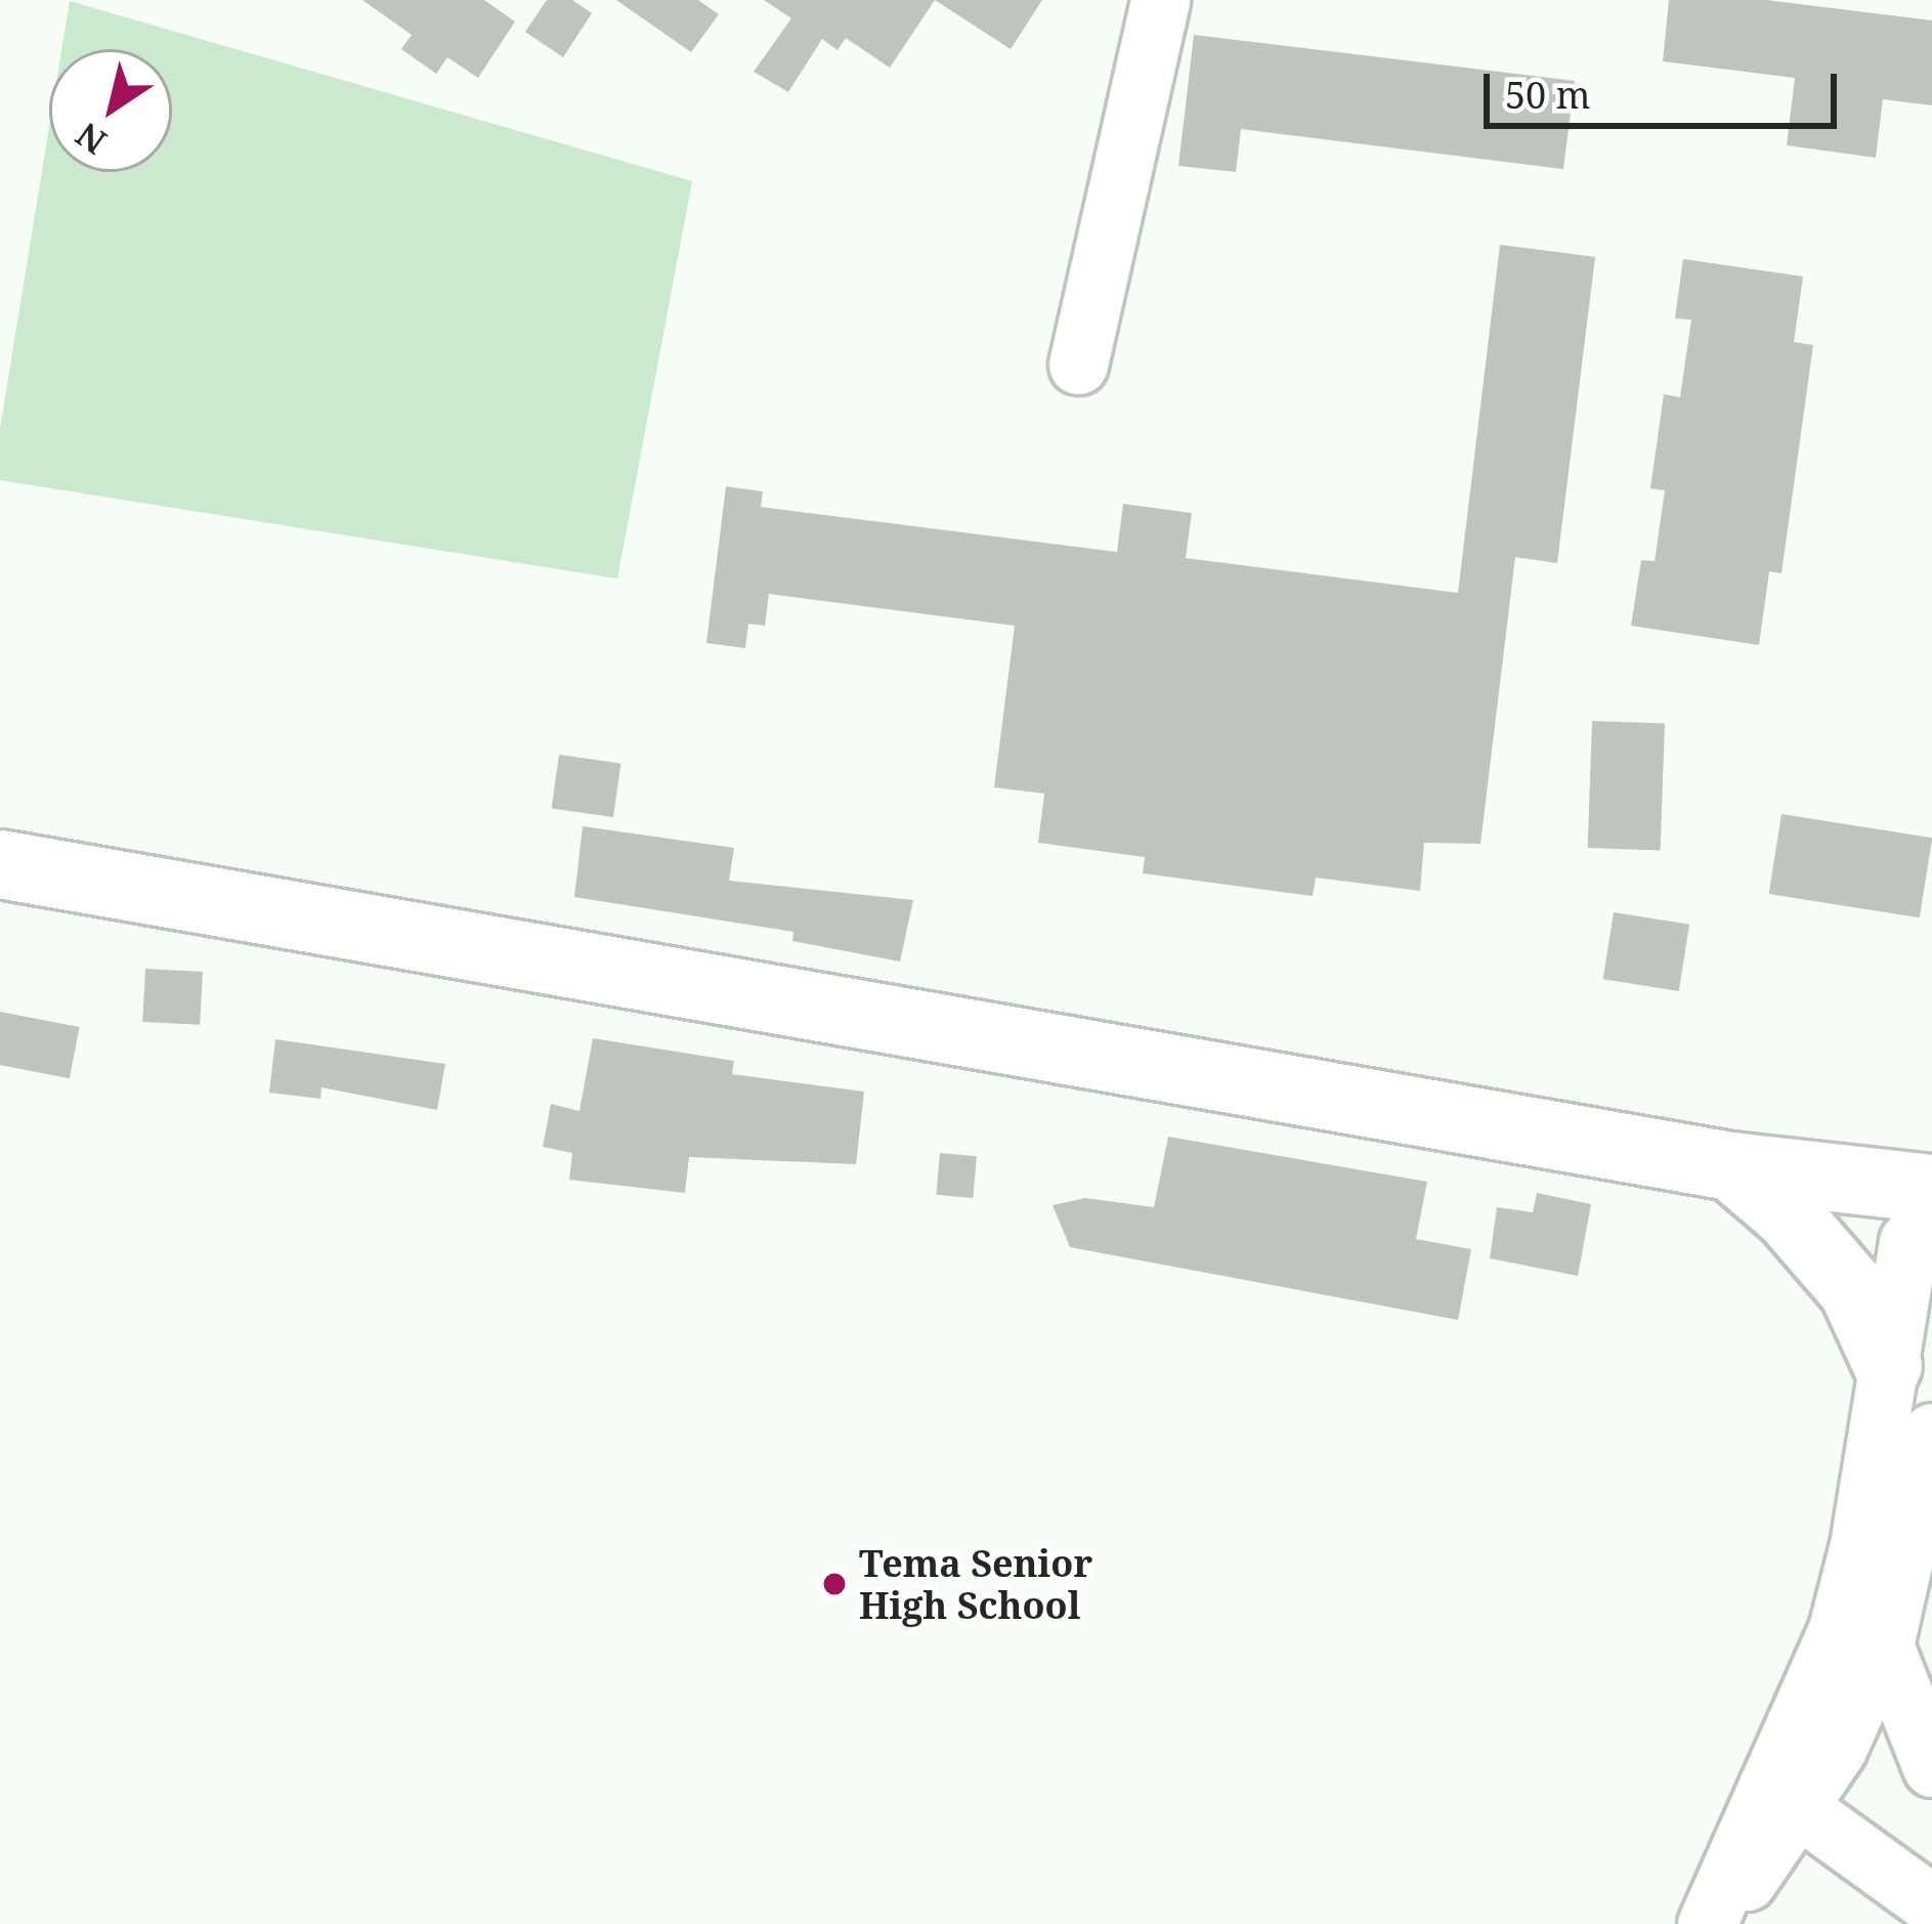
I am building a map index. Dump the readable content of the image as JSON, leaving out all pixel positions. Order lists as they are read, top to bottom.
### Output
{
  "places": ["Tema Senior High School"],
  "scale_bar": "50 m",
  "north": "bottom left"
}
